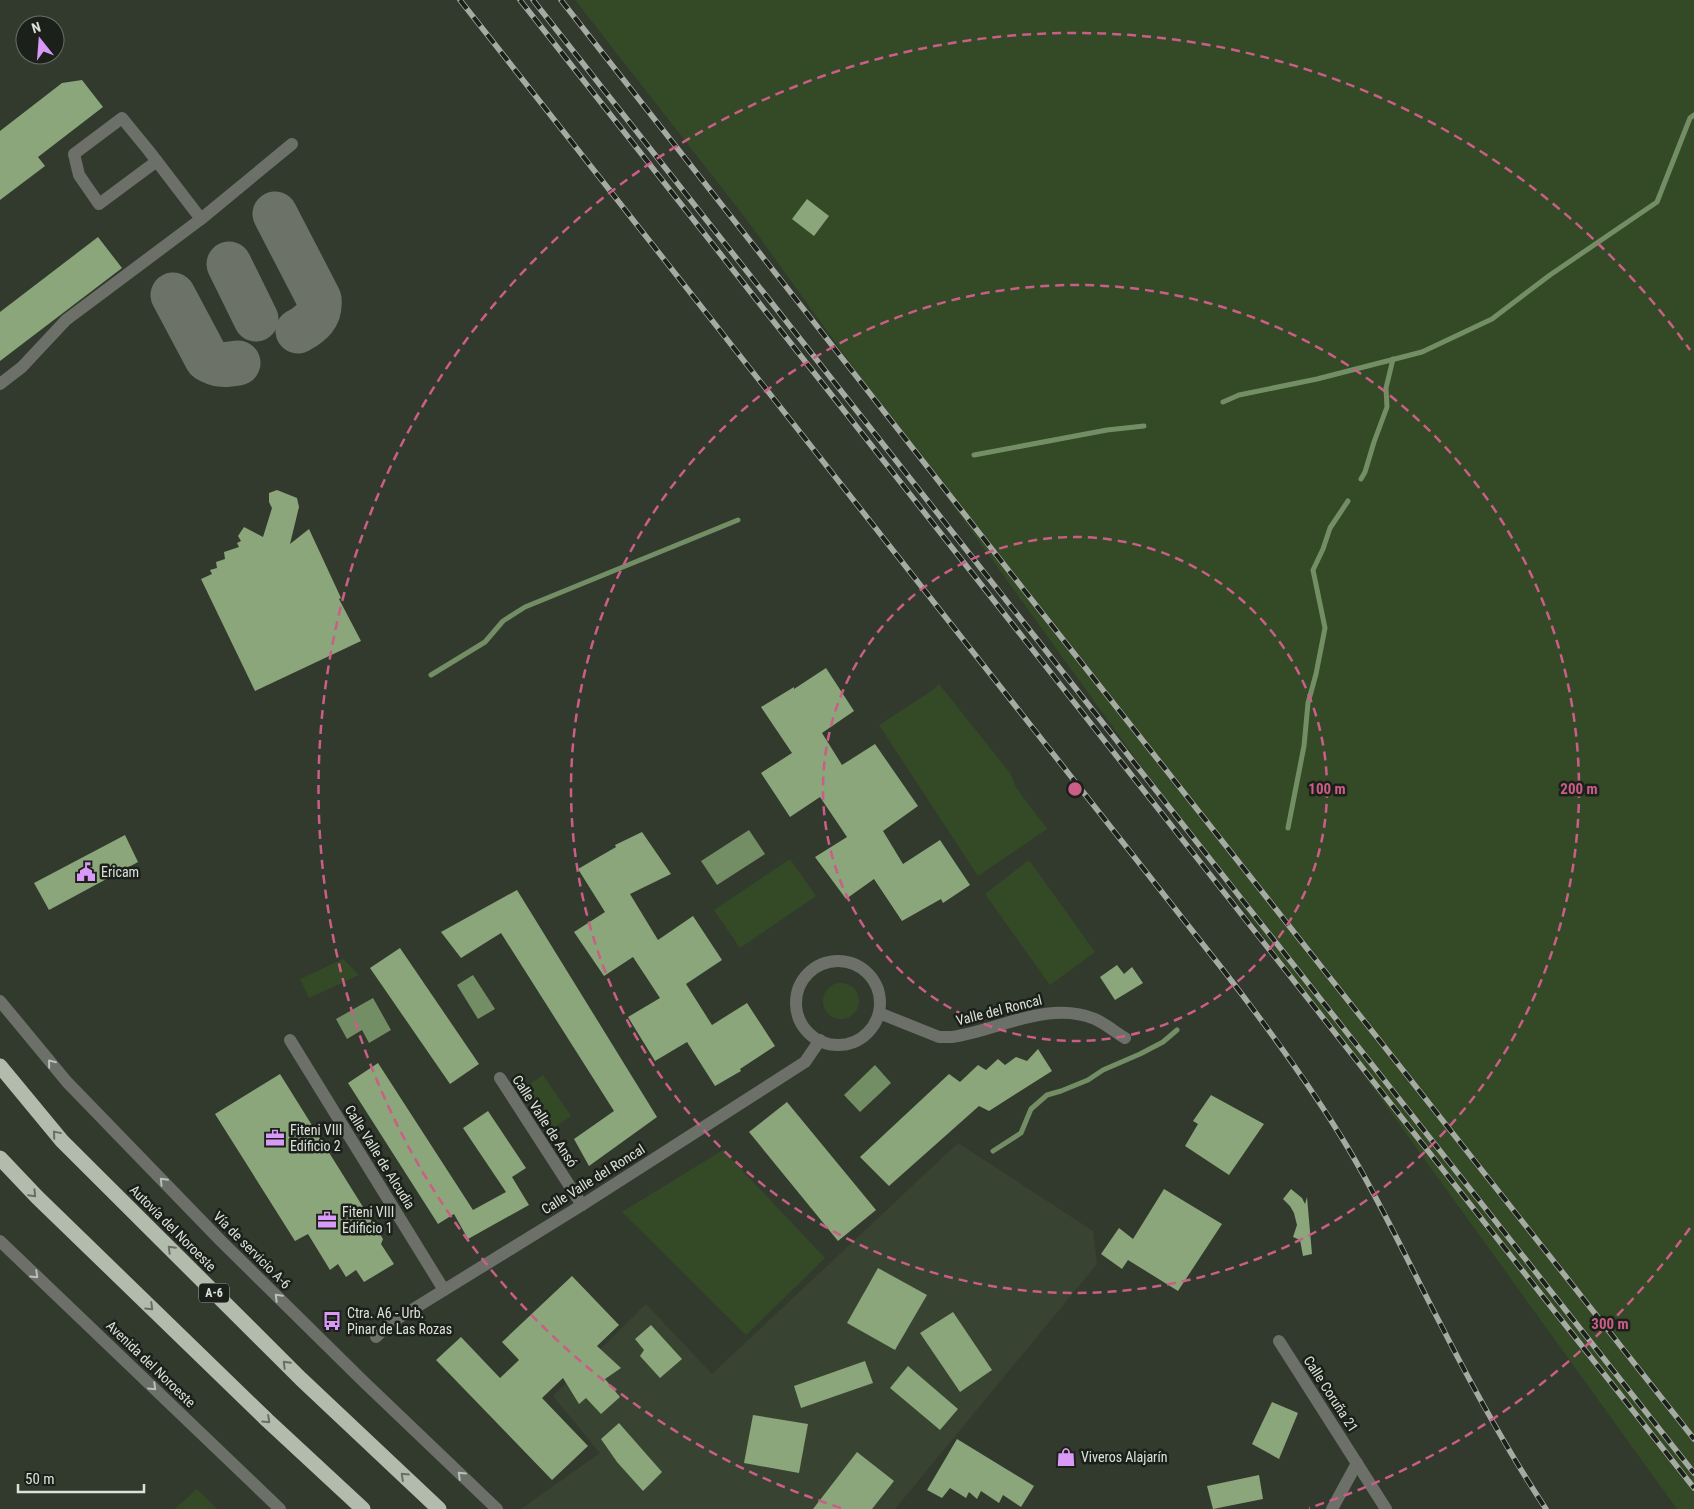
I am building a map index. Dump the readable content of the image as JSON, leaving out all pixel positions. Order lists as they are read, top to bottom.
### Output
{
  "streets": {
    "highway": ["Autovía del Noroeste", "A-6"],
    "street": [
      "Valle del Roncal",
      "Calle Valle de Ansó",
      "Calle Valle de Alcudia",
      "Calle Valle del Roncal",
      "Vía de servicio A-6",
      "Avenida del Noroeste",
      "Calle Coruña 21"
    ]
  },
  "crossings": [
    ["Valle del Roncal", "Calle Valle del Roncal"],
    ["Calle Valle de Ansó", "Calle Valle del Roncal"],
    ["Calle Valle de Alcudia", "Calle Valle del Roncal"]
  ],
  "one_way": ["Vía de servicio A-6", "Avenida del Noroeste"],
  "places": {
    "public building": ["Ericam"],
    "office": ["Fiteni VIII Edificio 2", "Fiteni VIII Edificio 1"],
    "bus stop": ["Ctra. A6 - Urb. Pinar de Las Rozas"],
    "shop": ["Viveros Alajarín"]
  },
  "scale_bar": "50 m",
  "north": "top",
  "rings": ["100 m", "200 m", "300 m"]
}
